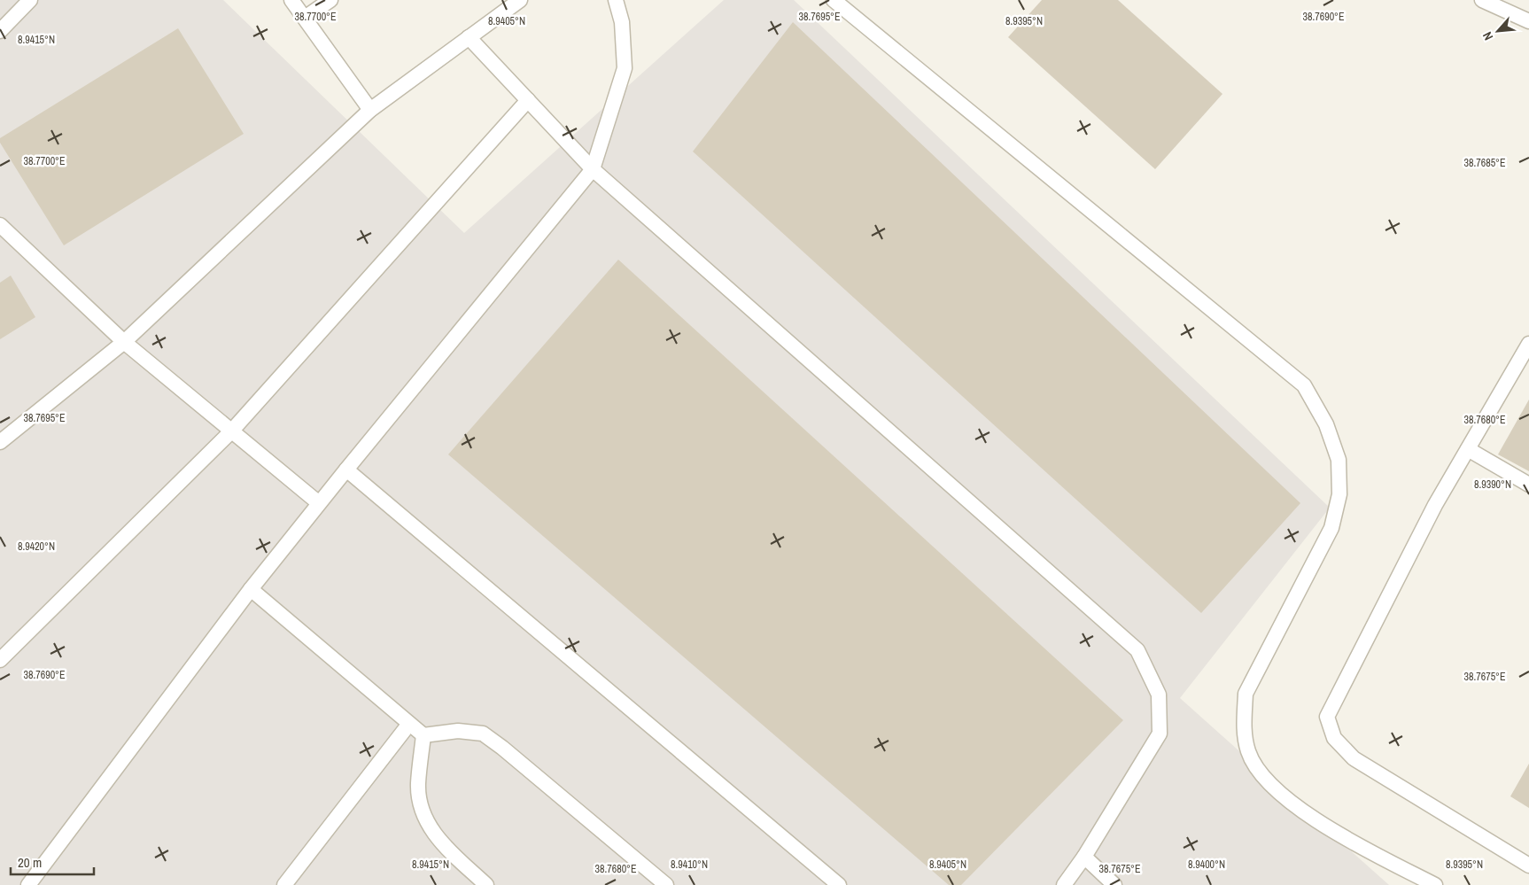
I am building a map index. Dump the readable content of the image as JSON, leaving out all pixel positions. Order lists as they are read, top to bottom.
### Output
{
  "scale_bar": "20 m",
  "north": "bottom left",
  "coordinates": [
    "38.7700°E",
    "38.7695°E",
    "38.7690°E",
    "8.9405°N",
    "8.9395°N",
    "8.9415°N",
    "38.7685°E",
    "38.7680°E",
    "8.9390°N",
    "8.9420°N",
    "38.7675°E",
    "8.9410°N",
    "8.9400°N"
  ]
}
